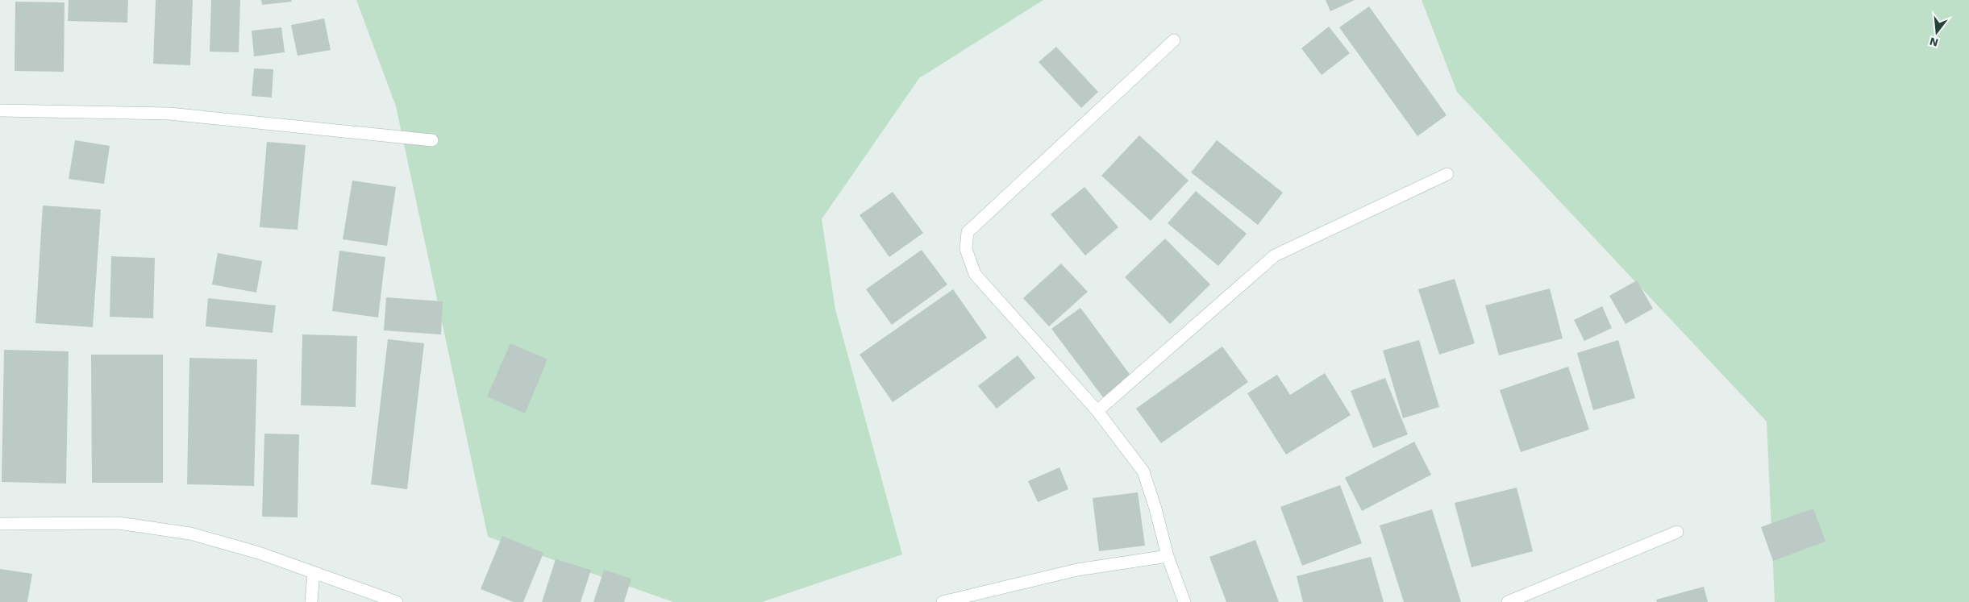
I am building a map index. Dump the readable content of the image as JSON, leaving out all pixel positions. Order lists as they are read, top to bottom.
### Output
{
  "north": "bottom"
}
